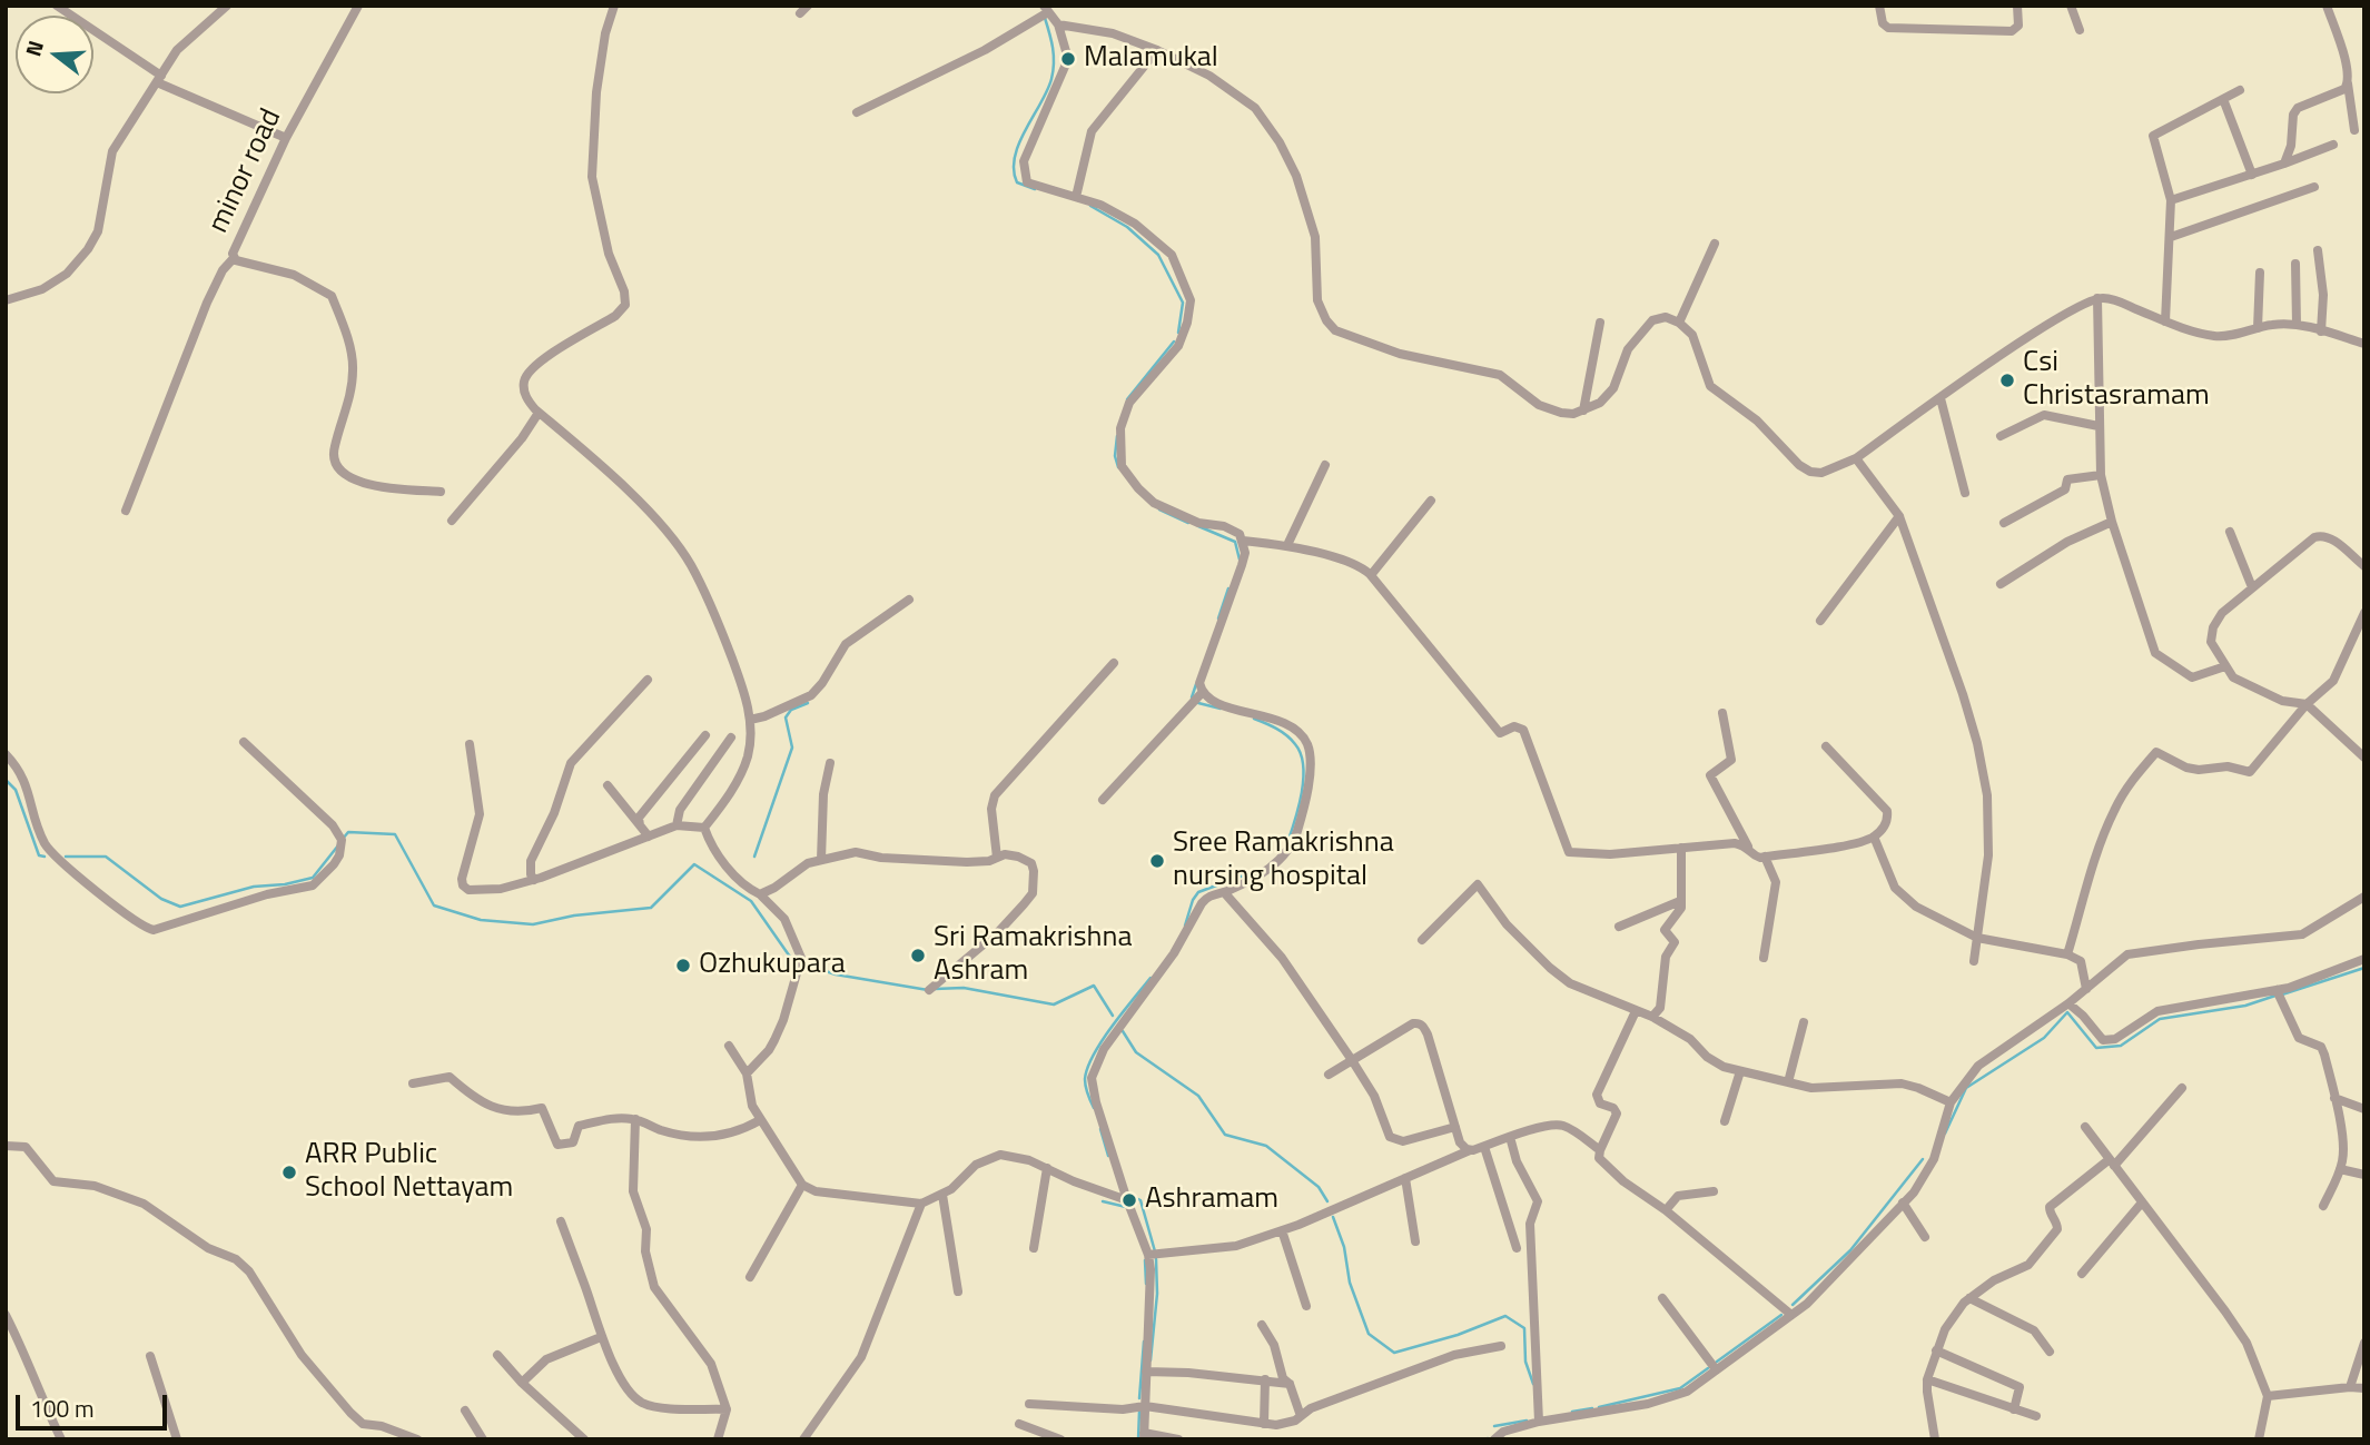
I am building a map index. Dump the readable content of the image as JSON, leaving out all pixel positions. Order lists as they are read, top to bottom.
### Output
{
  "streets": {
    "street": ["minor road"]
  },
  "places": [
    "Malamukal",
    "Csi Christasramam",
    "Sree Ramakrishna nursing hospital",
    "Sri Ramakrishna Ashram",
    "Ozhukupara",
    "ARR Public School Nettayam",
    "Ashramam"
  ],
  "scale_bar": "100 m",
  "north": "left"
}
